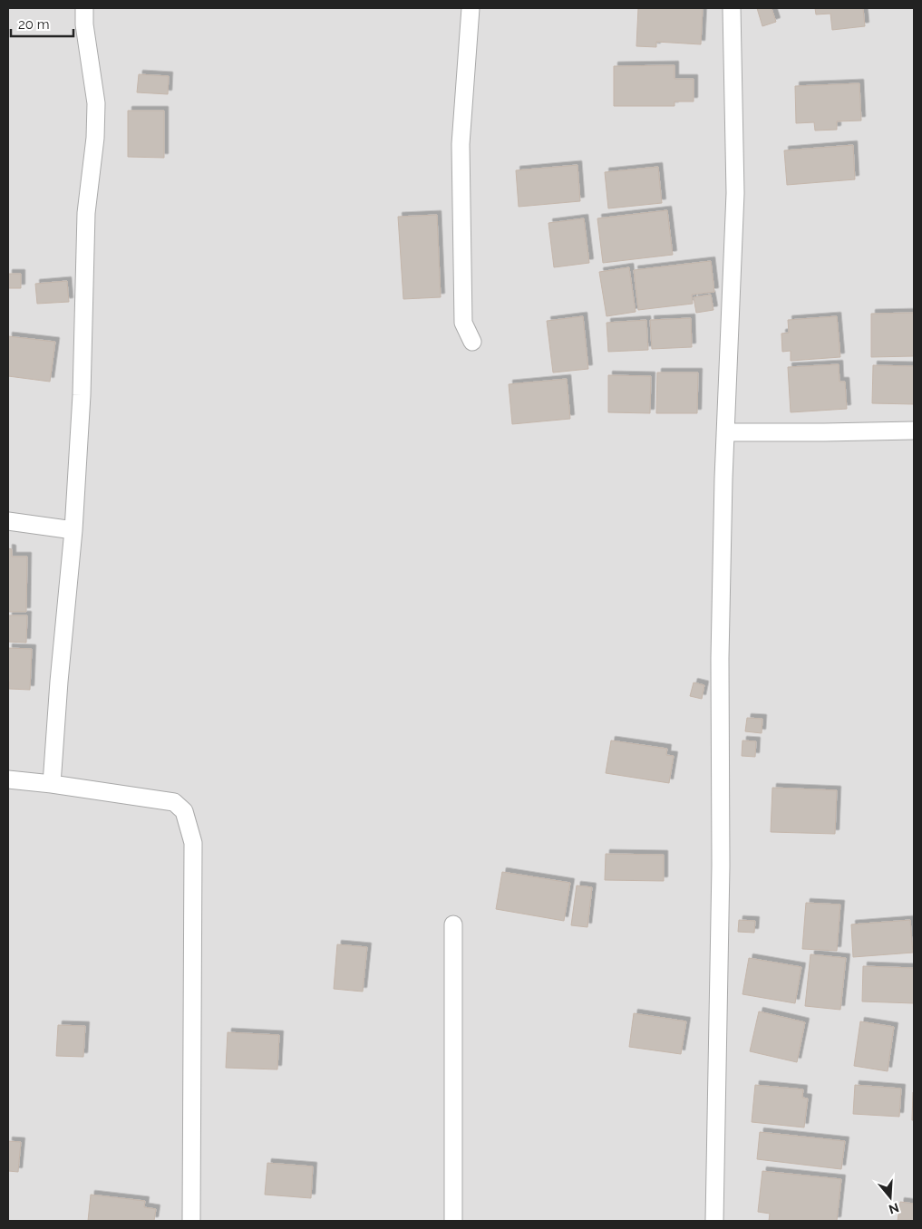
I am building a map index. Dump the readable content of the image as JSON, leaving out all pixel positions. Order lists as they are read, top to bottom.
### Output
{
  "scale_bar": "20 m",
  "north": "bottom"
}
